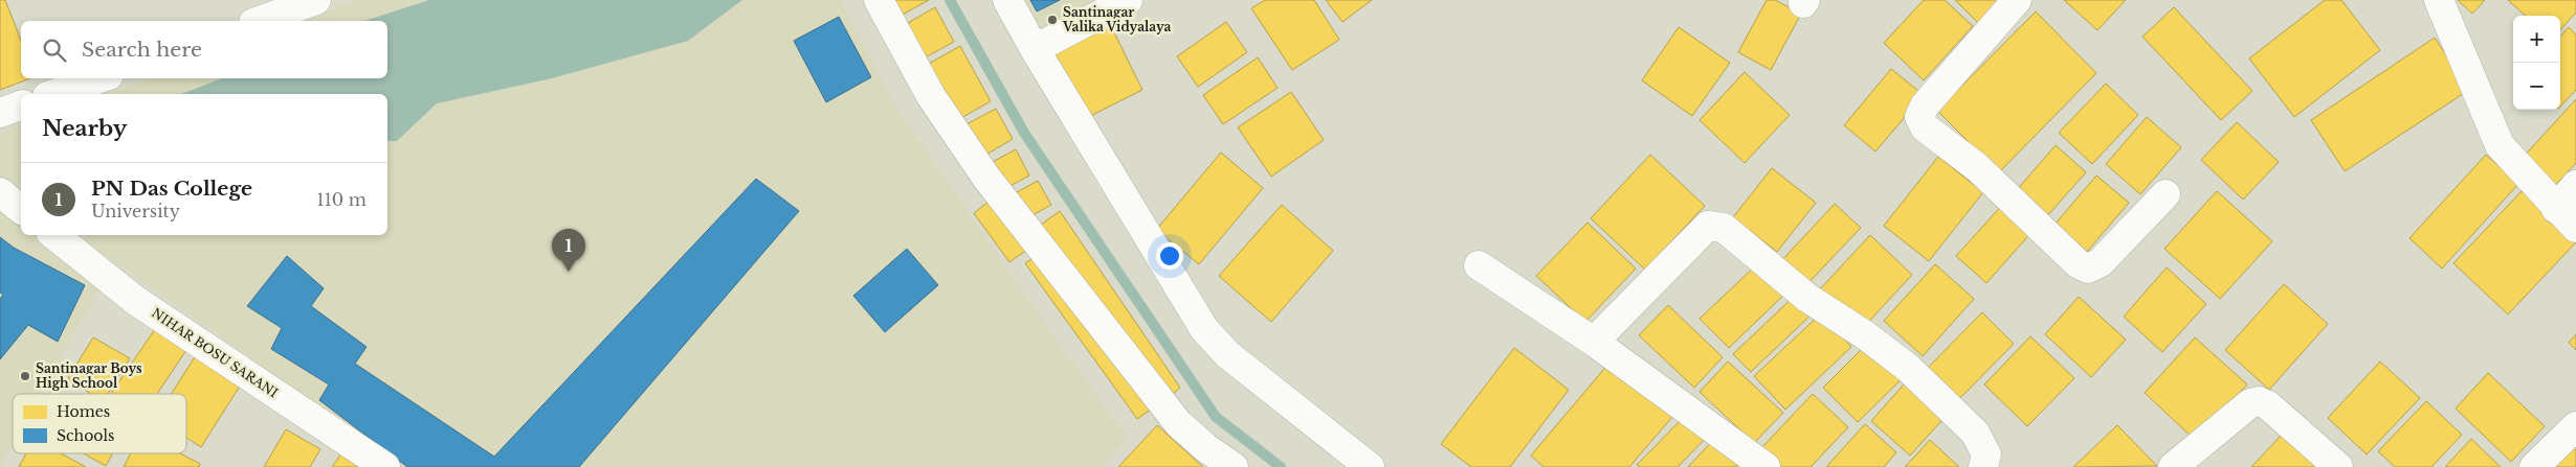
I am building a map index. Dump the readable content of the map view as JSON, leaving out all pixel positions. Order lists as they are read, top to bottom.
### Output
{
  "streets": {
    "street": ["NIHAR BOSU SARANI"]
  },
  "places": ["Santinagar Valika Vidyalaya", "Santinagar Boys High School"],
  "legend": ["Homes", "Schools"],
  "page": {
    "map_buttons": ["+", "−"],
    "search": "Search here",
    "heading": "Nearby",
    "list": [
      {
        "mark": "1",
        "name": "PN Das College",
        "note": "University",
        "value": "110 m"
      }
    ],
    "pins": "1"
  }
}
